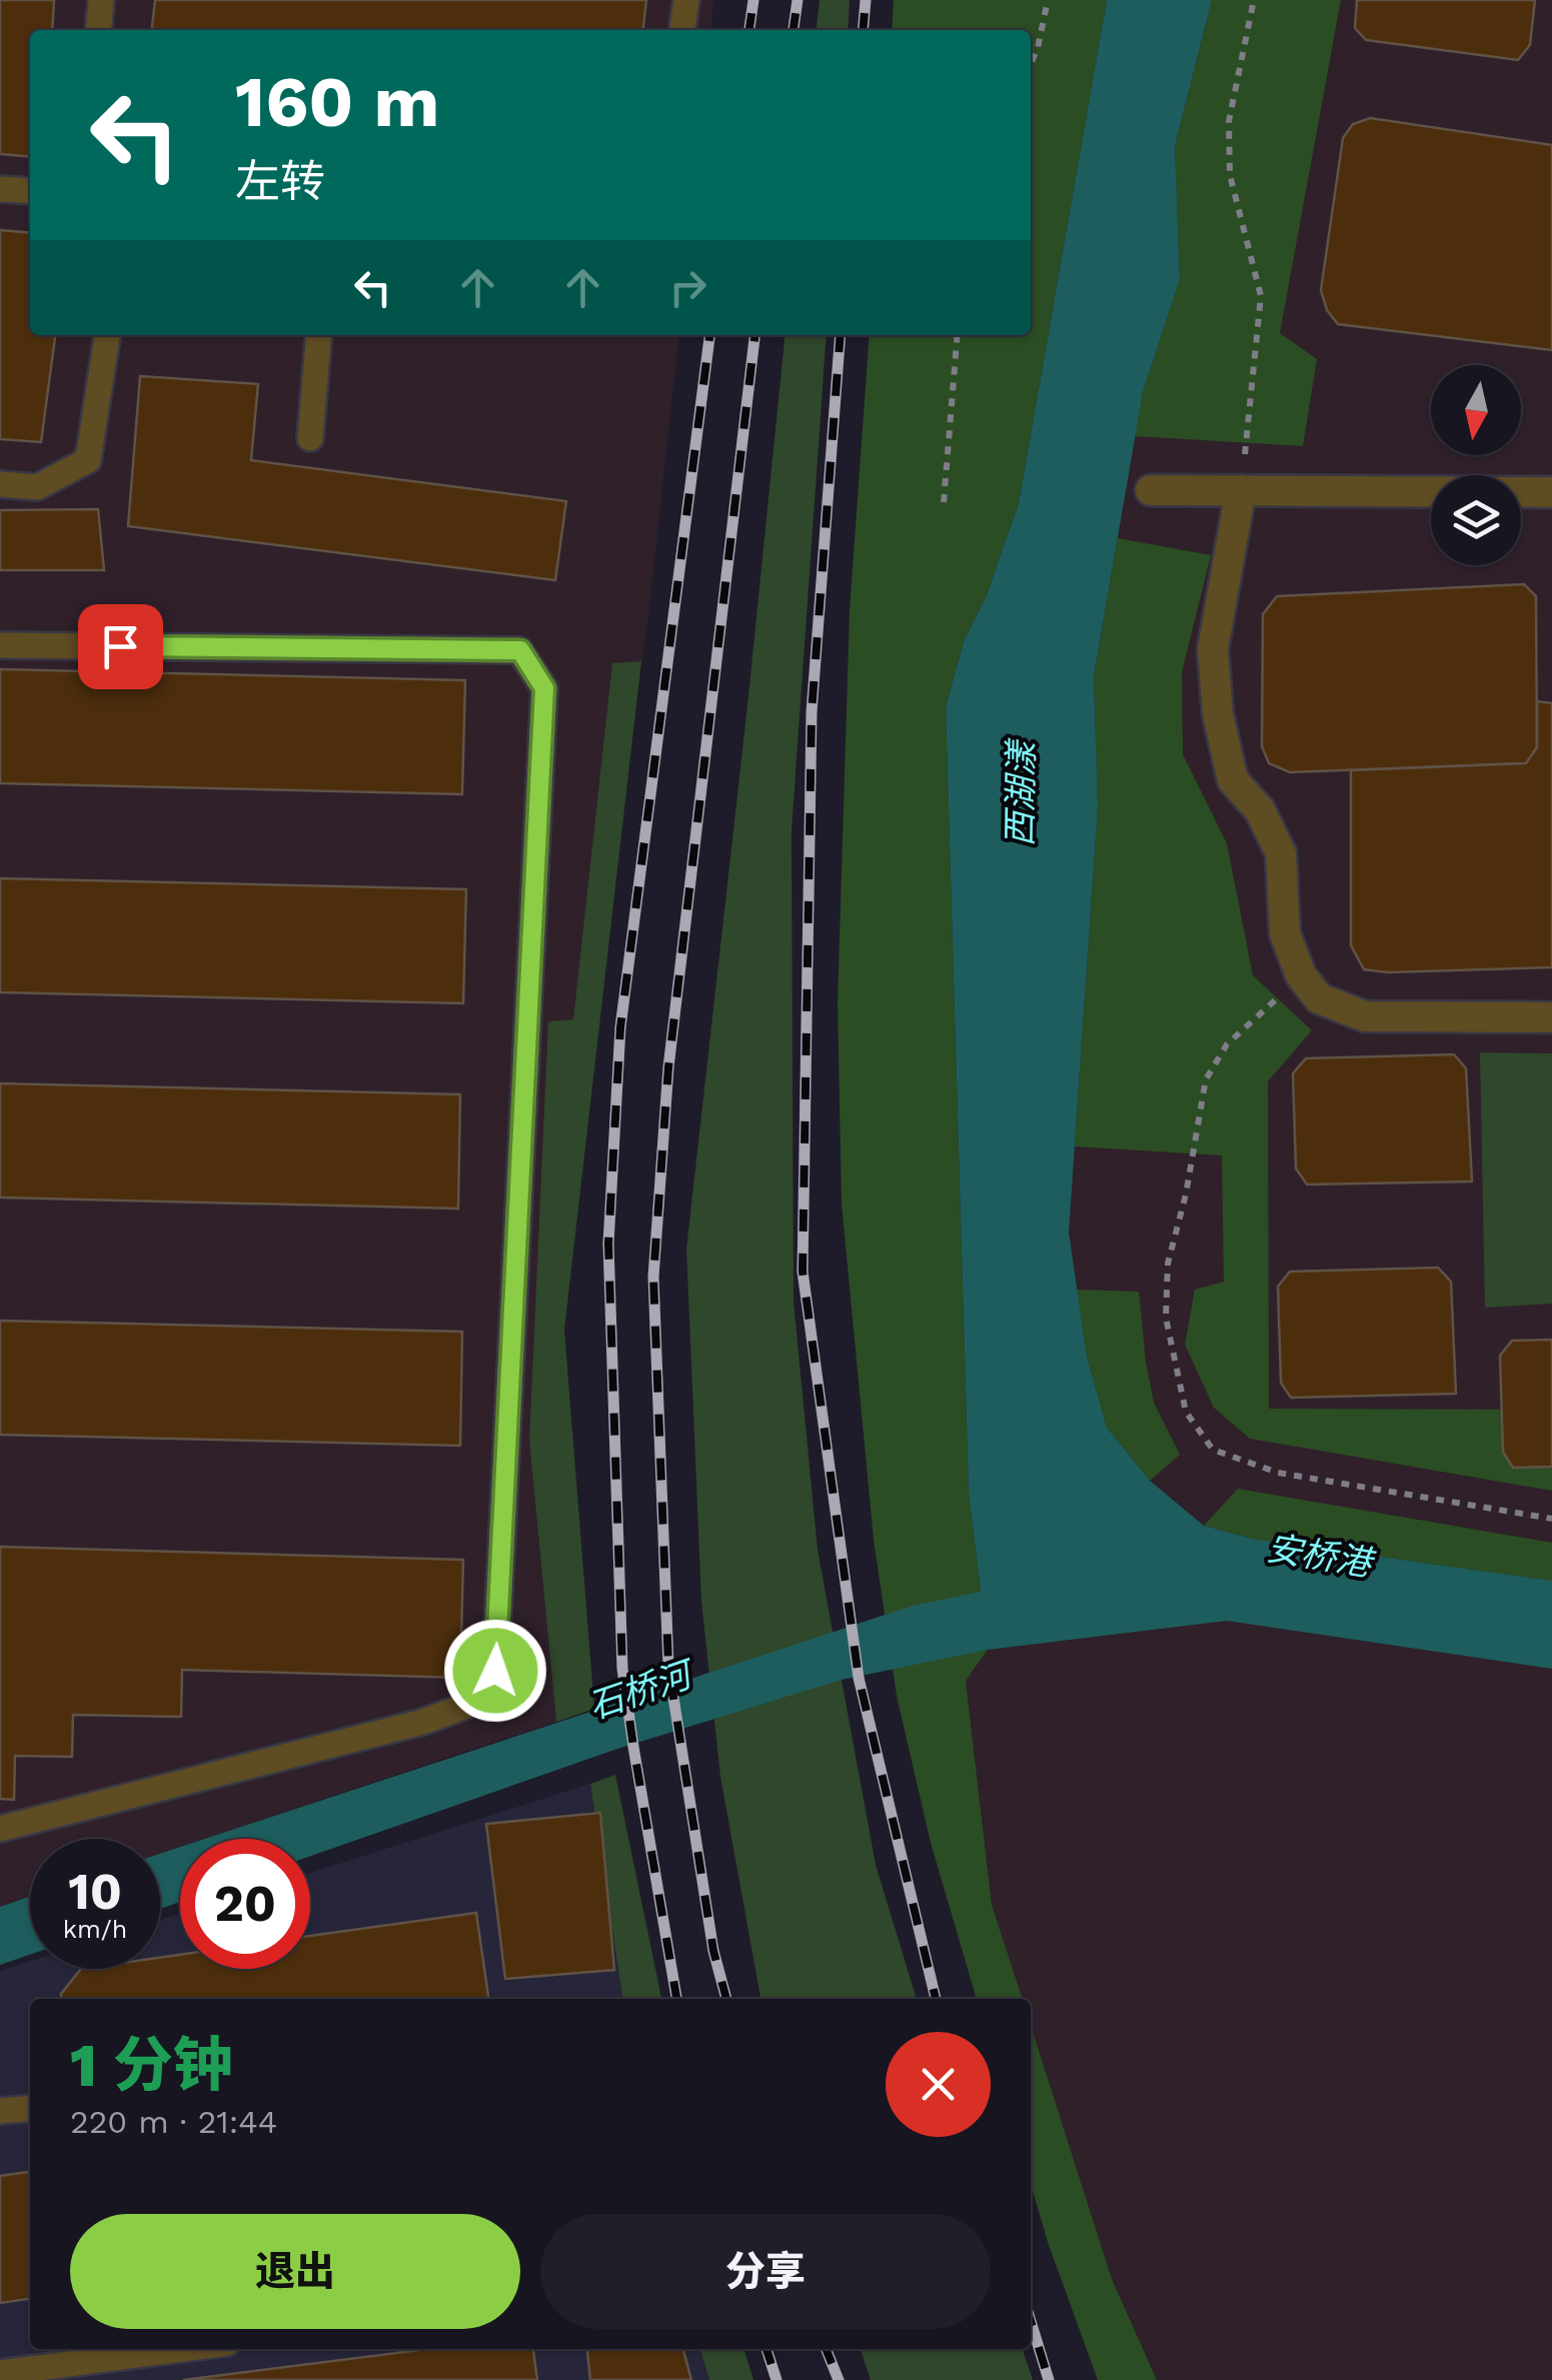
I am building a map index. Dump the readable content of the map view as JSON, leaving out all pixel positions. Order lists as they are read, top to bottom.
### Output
{
  "water": ["西湖漾", "安桥港", "石桥河"],
  "north": "bottom",
  "page": {
    "turn": ["160 m", "左转"],
    "speed": "10 km/h",
    "limit": "20",
    "heading": ["1 分钟", "220 m · 21:44"],
    "buttons": ["退出", "分享"]
  }
}
